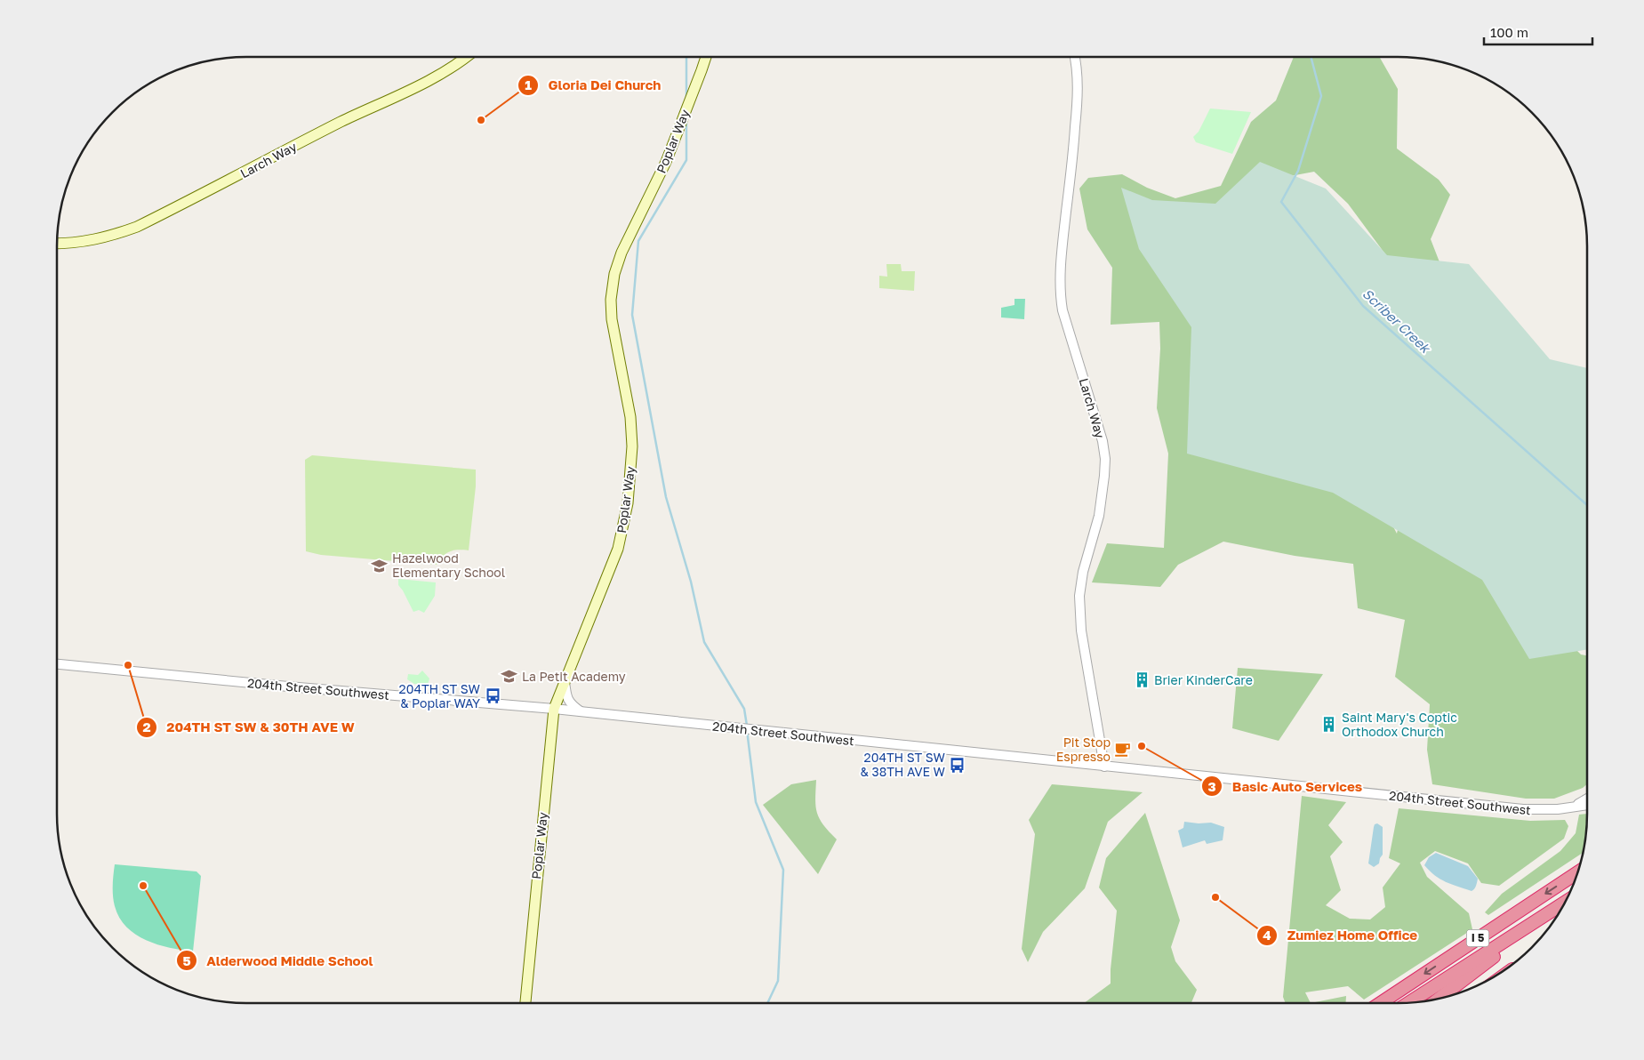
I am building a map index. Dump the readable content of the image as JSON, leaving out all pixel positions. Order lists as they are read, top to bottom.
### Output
{
  "streets": {
    "highway": ["I 5"],
    "main road": ["Poplar Way", "Larch Way"],
    "street": ["204th Street Southwest"]
  },
  "crossings": [
    ["Poplar Way", "204th Street Southwest"],
    ["Larch Way", "204th Street Southwest"]
  ],
  "water": ["Scriber Creek"],
  "places": {
    "other": [
      "Gloria Dei Church",
      "204TH ST SW & 30TH AVE W",
      "Basic Auto Services",
      "Alderwood Middle School",
      "Zumiez Home Office"
    ],
    "school or university": ["Hazelwood Elementary School", "La Petit Academy"],
    "building": ["Brier KinderCare", "Saint Mary's Coptic Orthodox Church"],
    "bus stop": ["204TH ST SW & Poplar WAY", "204TH ST SW & 38TH AVE W"],
    "cafe": ["Pit Stop Espresso"]
  },
  "scale_bar": "100 m"
}
